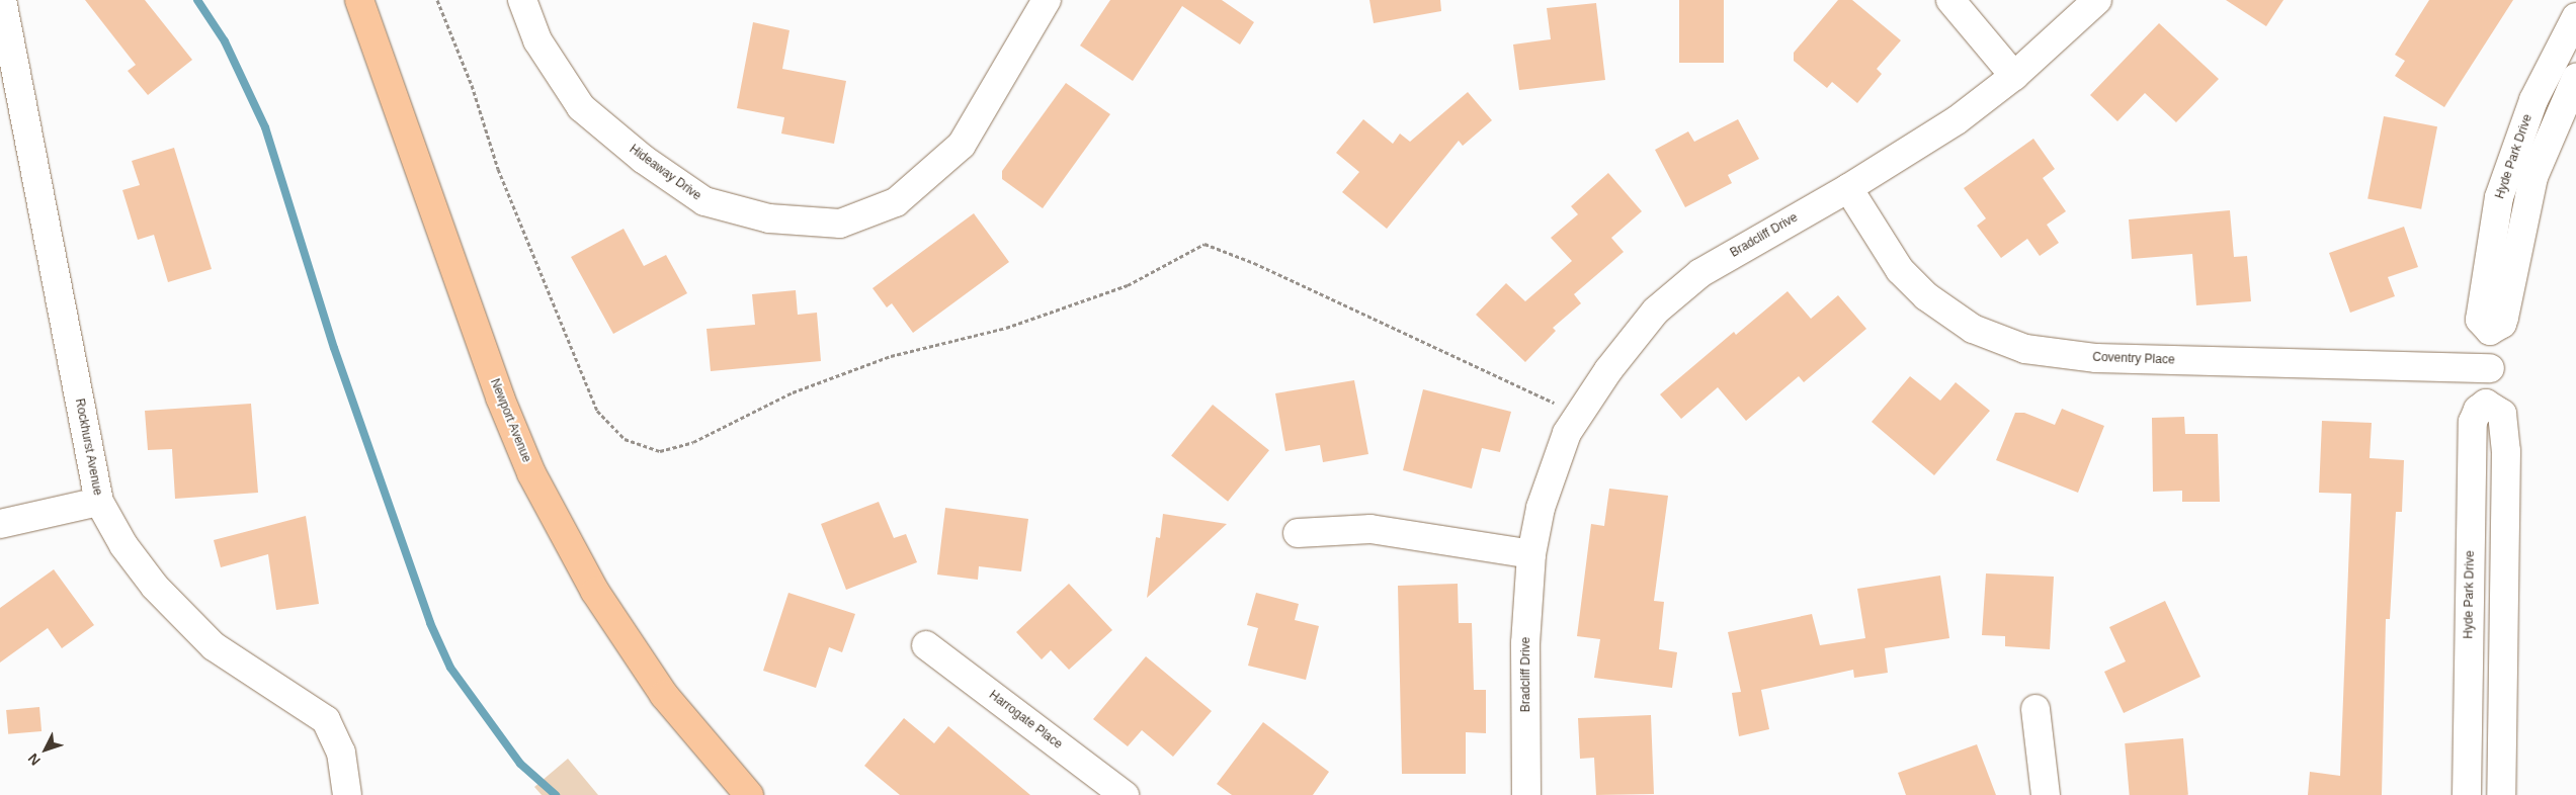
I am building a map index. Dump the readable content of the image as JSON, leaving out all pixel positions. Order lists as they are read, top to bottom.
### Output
{
  "streets": {
    "main road": ["Newport Avenue"],
    "street": [
      "Hyde Park Drive",
      "Hideaway Drive",
      "Bradcliff Drive",
      "Coventry Place",
      "Rockhurst Avenue",
      "Harrogate Place"
    ]
  },
  "crossings": [
    ["Hyde Park Drive", "Coventry Place"],
    ["Bradcliff Drive", "Coventry Place"]
  ],
  "north": "bottom left"
}
